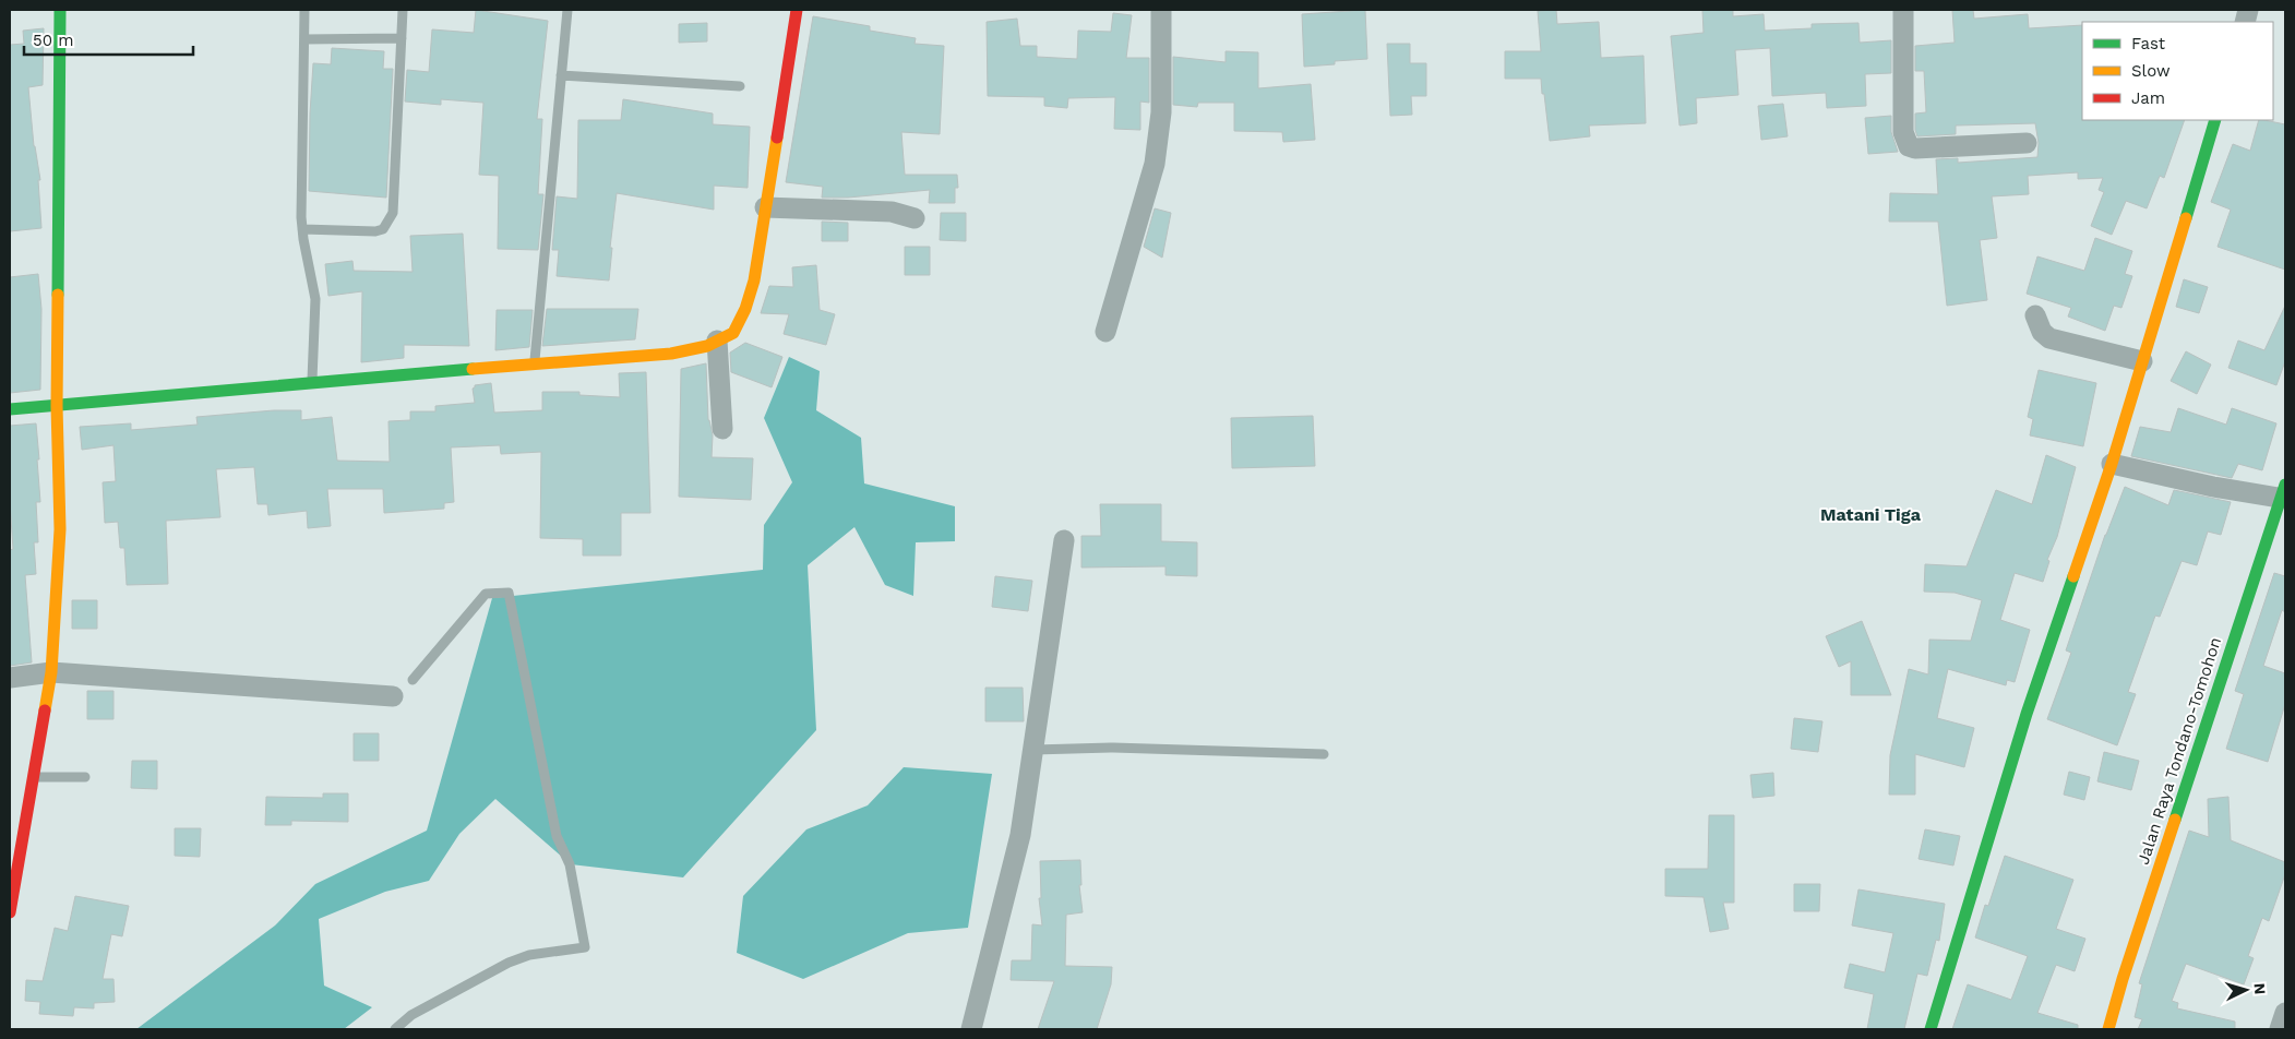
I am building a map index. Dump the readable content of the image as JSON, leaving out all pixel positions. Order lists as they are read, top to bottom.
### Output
{
  "streets": {
    "main road": ["Jalan Raya Tondano-Tomohon"]
  },
  "districts": ["Matani Tiga"],
  "legend": ["Fast", "Slow", "Jam"],
  "scale_bar": "50 m",
  "north": "right"
}
